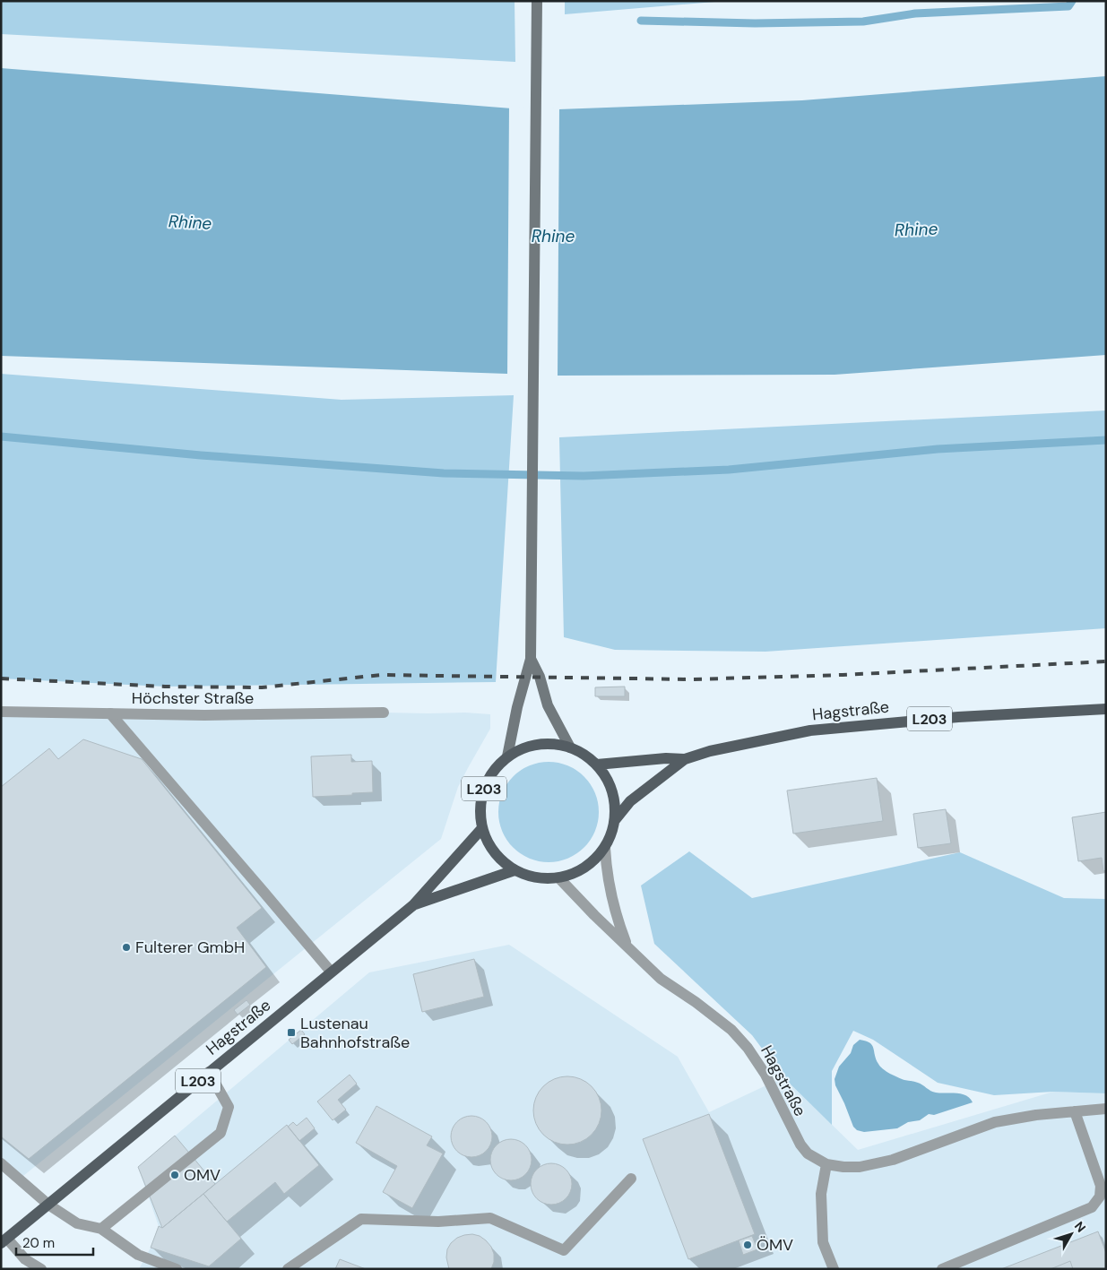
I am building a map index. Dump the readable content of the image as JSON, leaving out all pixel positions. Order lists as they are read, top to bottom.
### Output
{
  "streets": {
    "main road": ["Hagstraße", "L203"],
    "street": ["Höchster Straße"]
  },
  "water": ["Rhine"],
  "places": {
    "other": ["Fulterer GmbH", "OMV", "ÖMV"],
    "transit": ["Lustenau Bahnhofstraße"]
  },
  "scale_bar": "20 m",
  "north": "top right"
}
